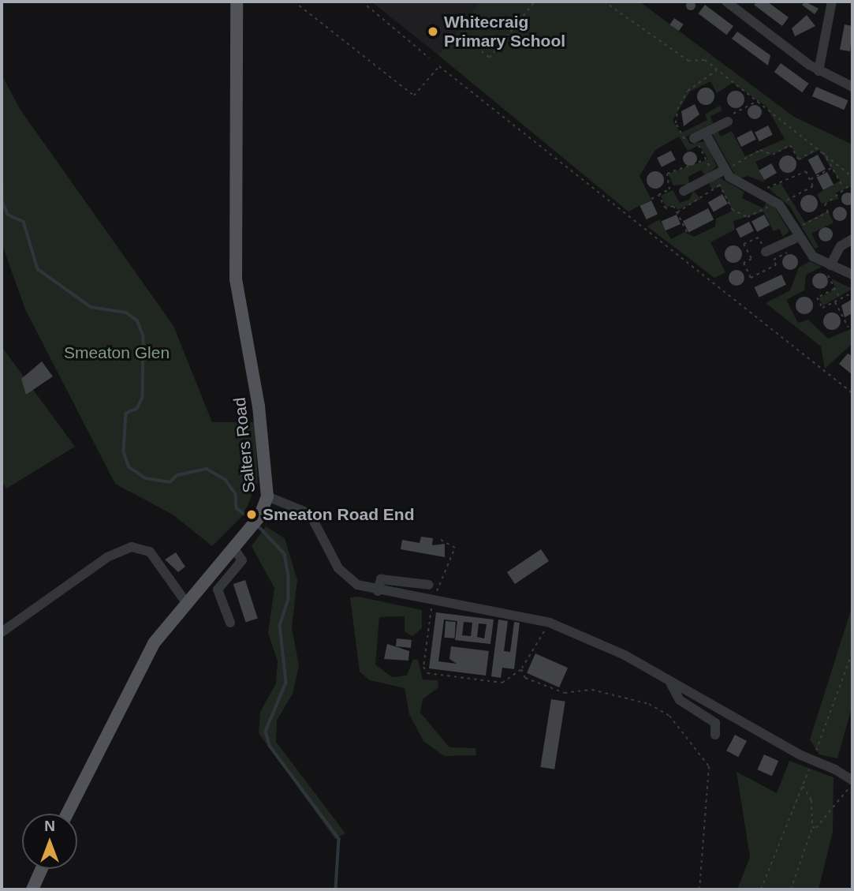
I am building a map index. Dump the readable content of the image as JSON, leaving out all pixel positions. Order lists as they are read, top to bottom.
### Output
{
  "streets": {
    "main road": ["Salters Road"]
  },
  "parks": ["Smeaton Glen"],
  "places": ["Whitecraig Primary School", "Smeaton Road End"],
  "north": "top"
}
